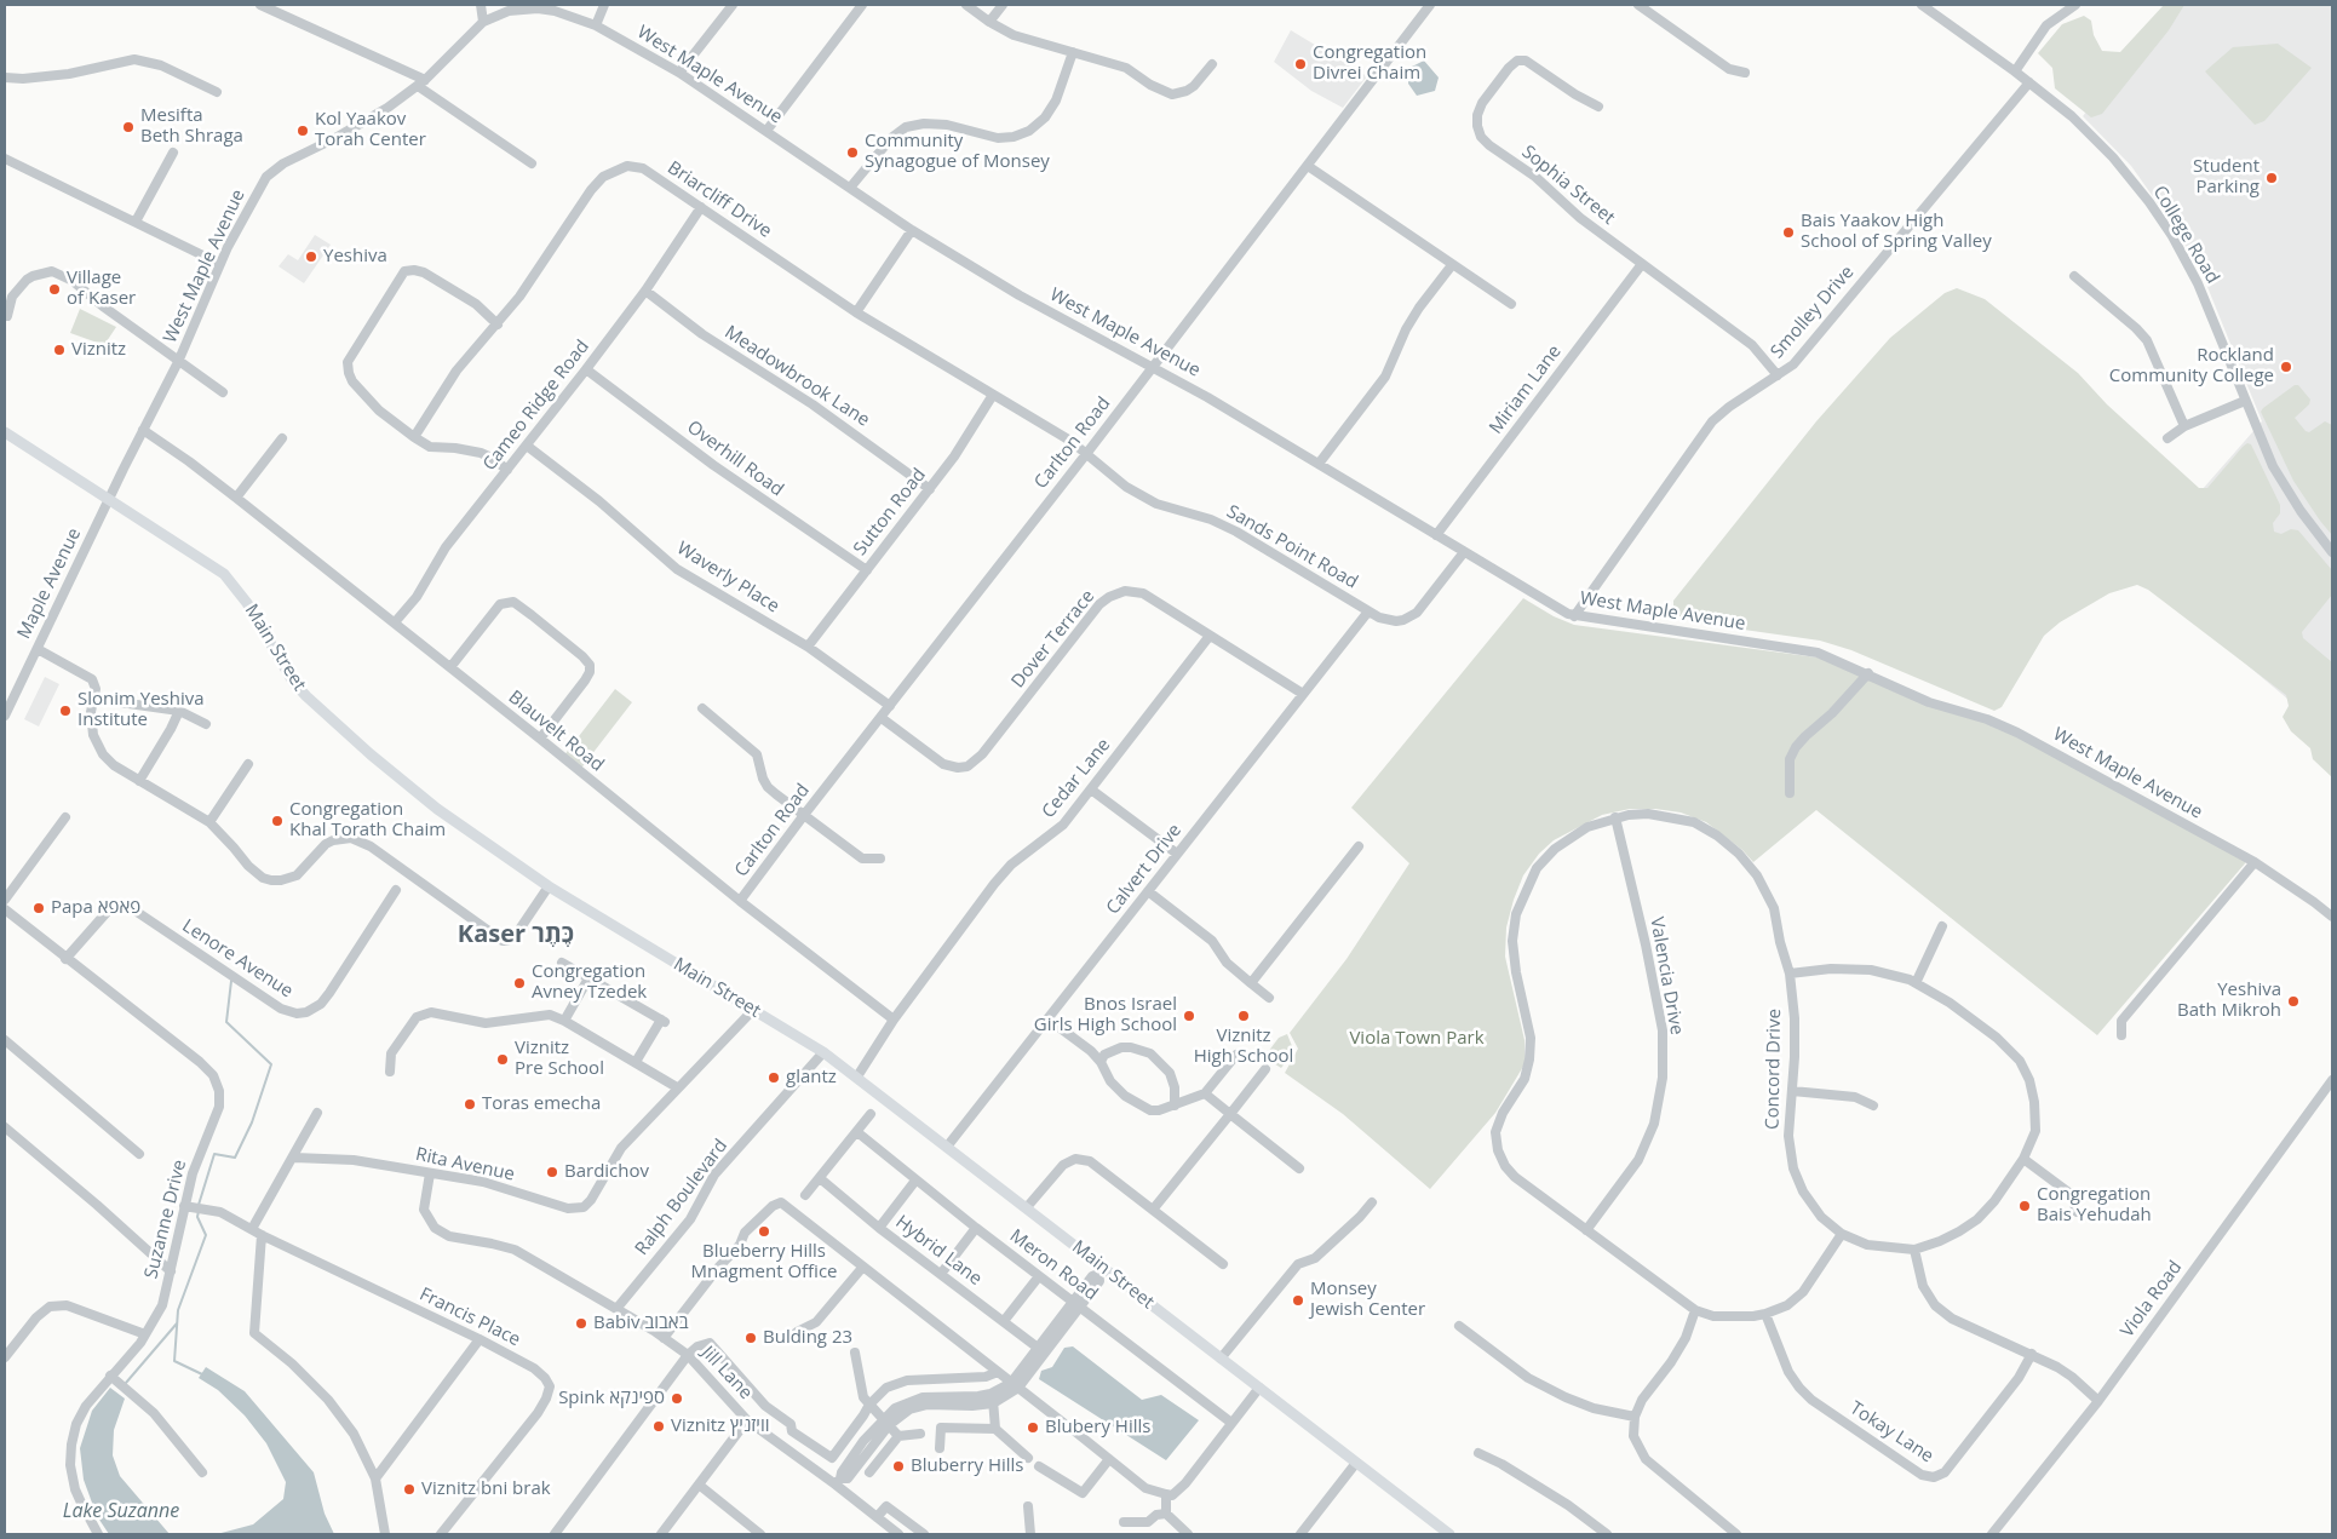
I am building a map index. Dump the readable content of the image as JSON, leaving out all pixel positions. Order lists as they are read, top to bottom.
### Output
{
  "streets": {
    "main road": ["Main Street"],
    "street": [
      "West Maple Avenue",
      "Sophia Street",
      "Briarcliff Drive",
      "College Road",
      "Smolley Drive",
      "Meadowbrook Lane",
      "Miriam Lane",
      "Cameo Ridge Road",
      "Carlton Road",
      "Overhill Road",
      "Sutton Road",
      "Sands Point Road",
      "Waverly Place",
      "Maple Avenue",
      "Dover Terrace",
      "Blauvelt Road",
      "Cedar Lane",
      "Calvert Drive",
      "Lenore Avenue",
      "Valencia Drive",
      "Concord Drive",
      "Rita Avenue",
      "Ralph Boulevard",
      "Suzanne Drive",
      "Hybrid Lane",
      "Meron Road",
      "Viola Road",
      "Francis Place",
      "Jill Lane",
      "Tokay Lane"
    ]
  },
  "crossings": [
    ["West Maple Avenue", "Smolley Drive"],
    ["West Maple Avenue", "Miriam Lane"],
    ["West Maple Avenue", "Carlton Road"],
    ["West Maple Avenue", "Sands Point Road"],
    ["West Maple Avenue", "Maple Avenue"],
    ["West Maple Avenue", "Main Street"],
    ["West Maple Avenue", "Blauvelt Road"],
    ["Sophia Street", "Smolley Drive"],
    ["Sophia Street", "Miriam Lane"],
    ["Briarcliff Drive", "Cameo Ridge Road"],
    ["Briarcliff Drive", "Carlton Road"],
    ["Briarcliff Drive", "Sutton Road"],
    ["Briarcliff Drive", "Sands Point Road"],
    ["College Road", "Smolley Drive"],
    ["Meadowbrook Lane", "Cameo Ridge Road"],
    ["Meadowbrook Lane", "Sutton Road"],
    ["Cameo Ridge Road", "Overhill Road"],
    ["Cameo Ridge Road", "Waverly Place"],
    ["Cameo Ridge Road", "Blauvelt Road"],
    ["Carlton Road", "Sands Point Road"],
    ["Carlton Road", "Waverly Place"],
    ["Carlton Road", "Dover Terrace"],
    ["Carlton Road", "Blauvelt Road"],
    ["Overhill Road", "Sutton Road"],
    ["Sutton Road", "Waverly Place"],
    ["Sands Point Road", "Calvert Drive"],
    ["Maple Avenue", "Main Street"],
    ["Dover Terrace", "Cedar Lane"],
    ["Dover Terrace", "Calvert Drive"],
    ["Main Street", "Calvert Drive"],
    ["Main Street", "Rita Avenue"],
    ["Main Street", "Ralph Boulevard"],
    ["Blauvelt Road", "Cedar Lane"],
    ["Lenore Avenue", "Suzanne Drive"],
    ["Valencia Drive", "Concord Drive"],
    ["Rita Avenue", "Jill Lane"],
    ["Ralph Boulevard", "Jill Lane"],
    ["Suzanne Drive", "Francis Place"]
  ],
  "districts": ["Kaser כֶּתֶר"],
  "water": ["Lake Suzanne"],
  "parks": ["Viola Town Park"],
  "places": [
    "Congregation Divrei Chaim",
    "Mesifta Beth Shraga",
    "Kol Yaakov Torah Center",
    "Community Synagogue of Monsey",
    "Student Parking",
    "Bais Yaakov High School of Spring Valley",
    "Yeshiva",
    "Village of Kaser",
    "Viznitz",
    "Rockland Community College",
    "Slonim Yeshiva Institute",
    "Congregation Khal Torath Chaim",
    "Papa פאפא",
    "Congregation Avney Tzedek",
    "Yeshiva Bath Mikroh",
    "Bnos Israel Girls High School",
    "Viznitz High School",
    "Viznitz Pre School",
    "glantz",
    "Toras emecha",
    "Bardichov",
    "Congregation Bais Yehudah",
    "Blueberry Hills Mnagment Office",
    "Monsey Jewish Center",
    "Babiv באבוב",
    "Bulding 23",
    "Spink ספינקא",
    "Viznitz וויזניץ",
    "Blubery Hills",
    "Bluberry Hills",
    "Viznitz bni brak"
  ]
}
